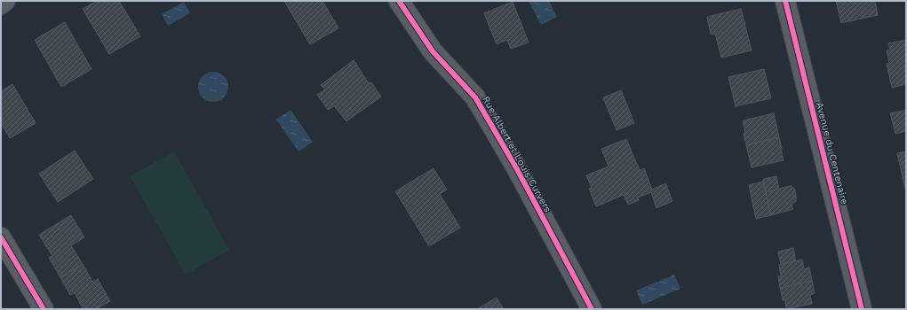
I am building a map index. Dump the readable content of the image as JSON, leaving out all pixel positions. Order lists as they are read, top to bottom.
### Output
{
  "streets": {
    "street": ["Avenue du Centenaire", "Rue Albert et Louis Curvers"]
  }
}
